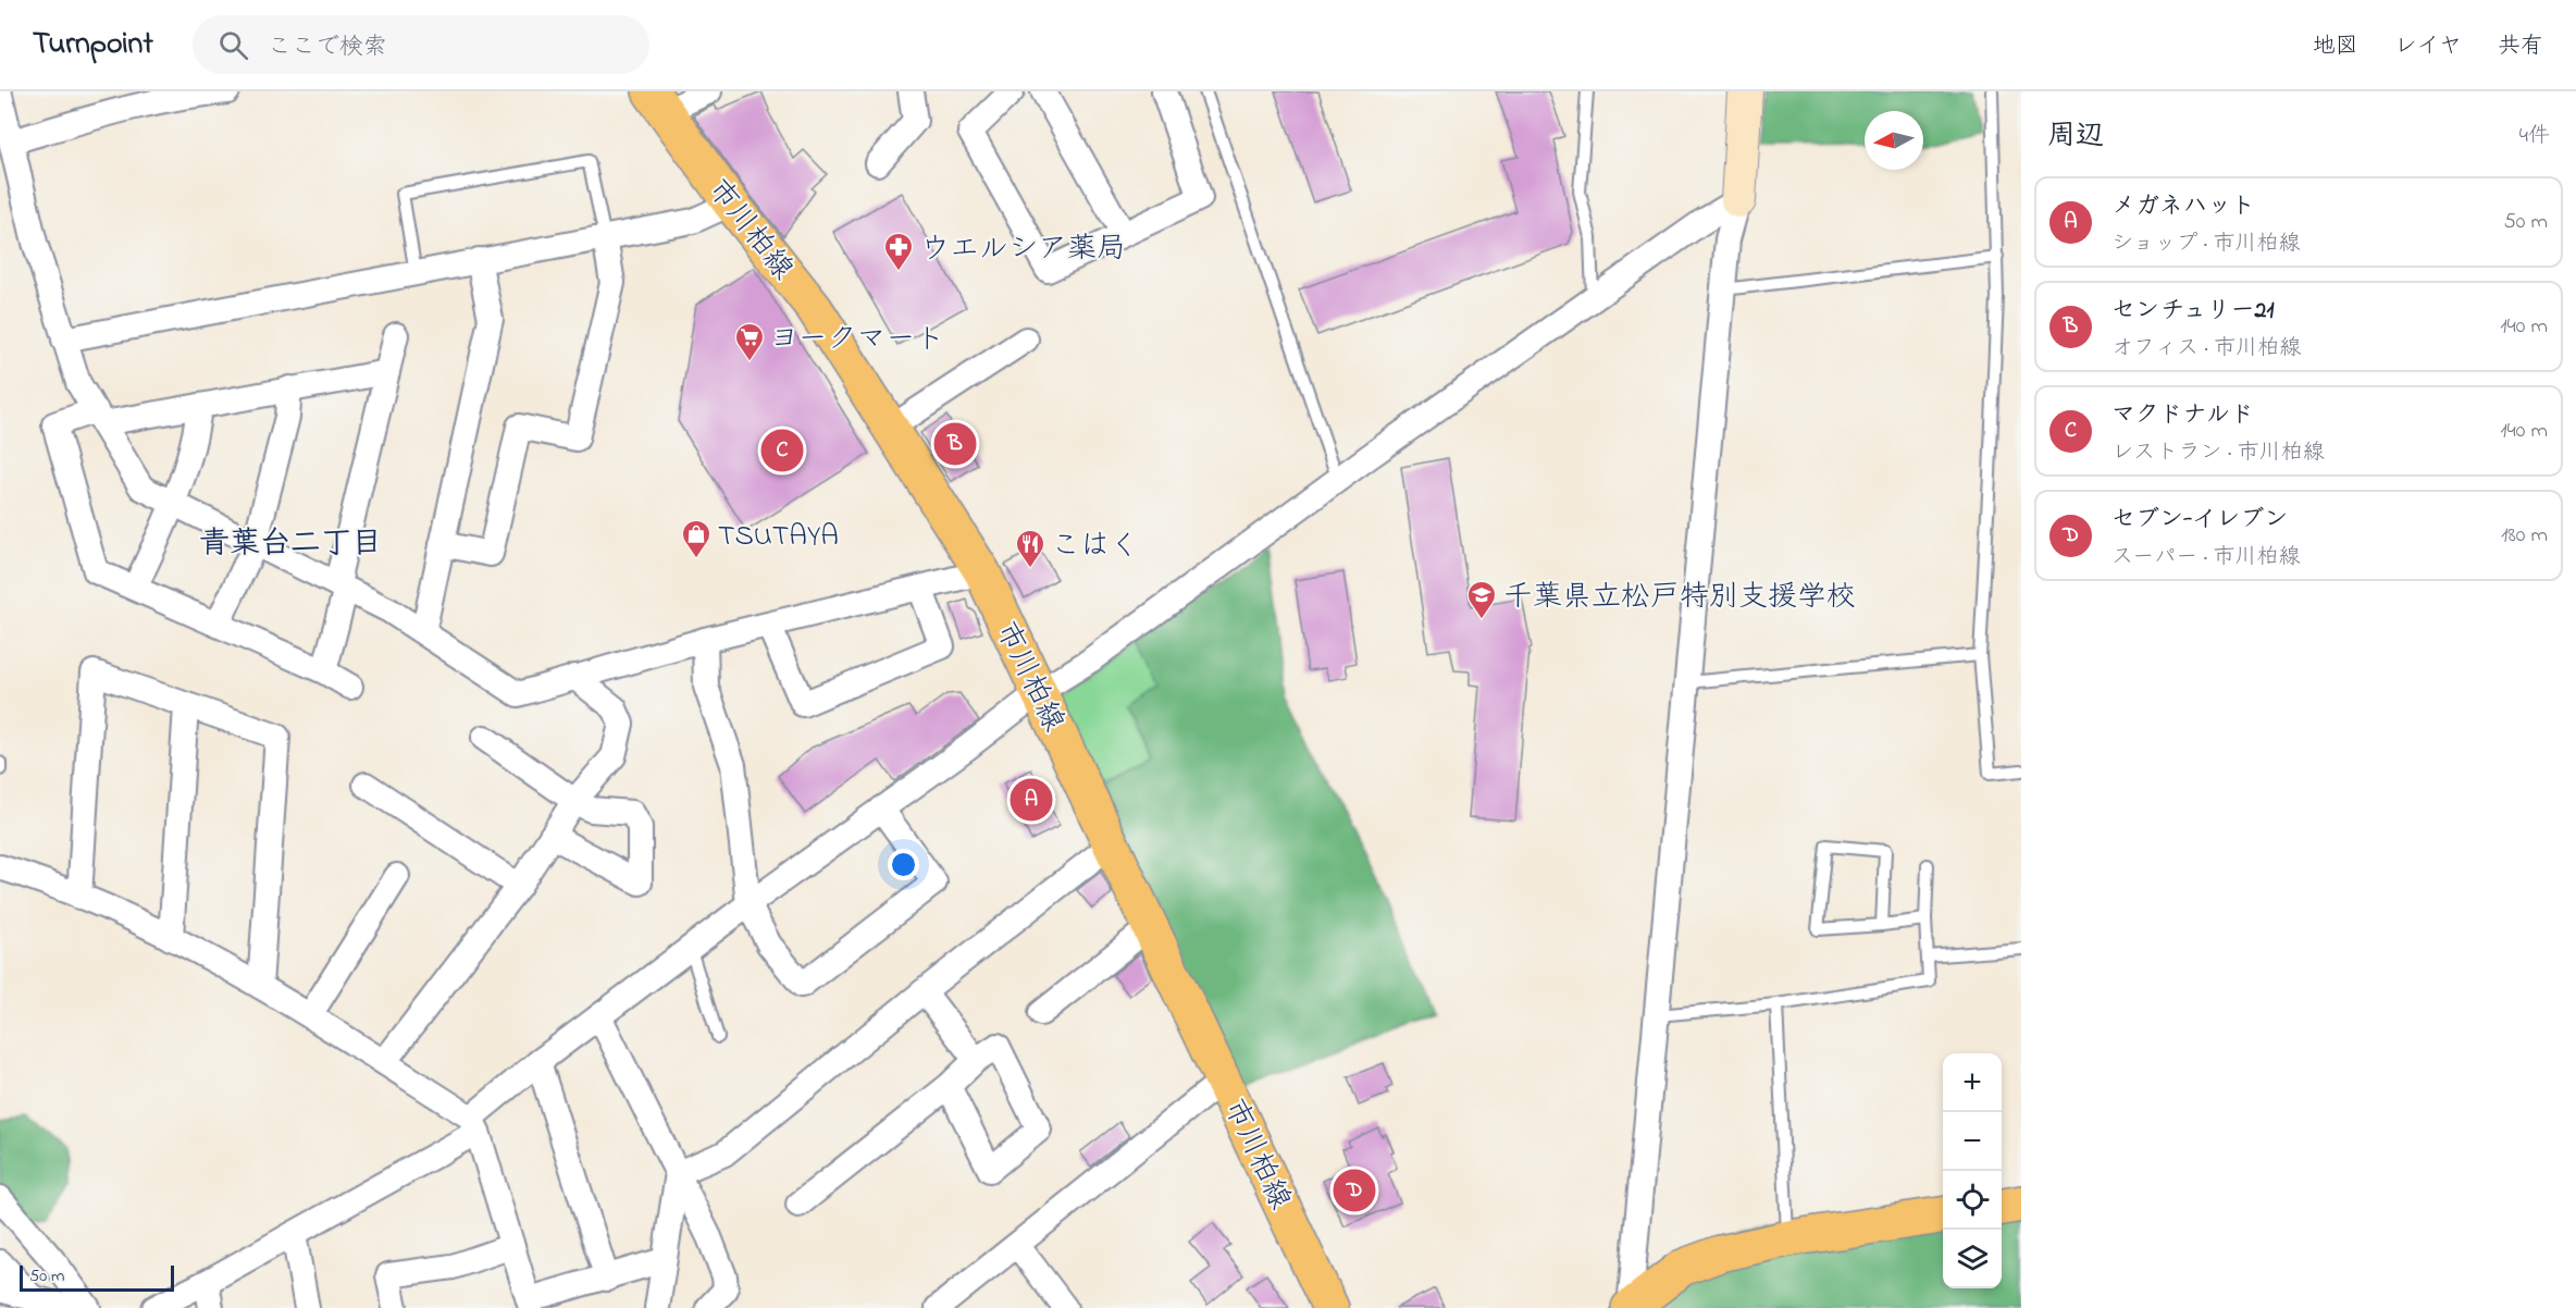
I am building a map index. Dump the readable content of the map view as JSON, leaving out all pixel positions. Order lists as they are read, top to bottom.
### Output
{
  "streets": {
    "main road": ["市川柏線"]
  },
  "districts": ["青葉台二丁目"],
  "places": {
    "pharmacy": ["ウエルシア薬局"],
    "supermarket": ["ヨークマート"],
    "shop": ["TSUTAYA"],
    "restaurant": ["こはく"],
    "school or university": ["千葉県立松戸特別支援学校"]
  },
  "scale_bar": "50 m",
  "north": "left",
  "page": {
    "header": "Turnpoint",
    "search": "ここで検索",
    "nav": ["地図", "レイヤ", "共有"],
    "heading": ["周辺", "4件"],
    "list": [
      {
        "mark": "A",
        "name": "メガネハット",
        "note": "ショップ · 市川柏線",
        "value": "50 m"
      },
      {
        "mark": "B",
        "name": "センチュリー21",
        "note": "オフィス · 市川柏線",
        "value": "140 m"
      },
      {
        "mark": "C",
        "name": "マクドナルド",
        "note": "レストラン · 市川柏線",
        "value": "140 m"
      },
      {
        "mark": "D",
        "name": "セブン-イレブン",
        "note": "スーパー · 市川柏線",
        "value": "180 m"
      }
    ],
    "pins": [
      "B",
      "C",
      "A",
      "D"
    ],
    "map_buttons": ["+", "−"],
    "scale": "50 m"
  }
}
